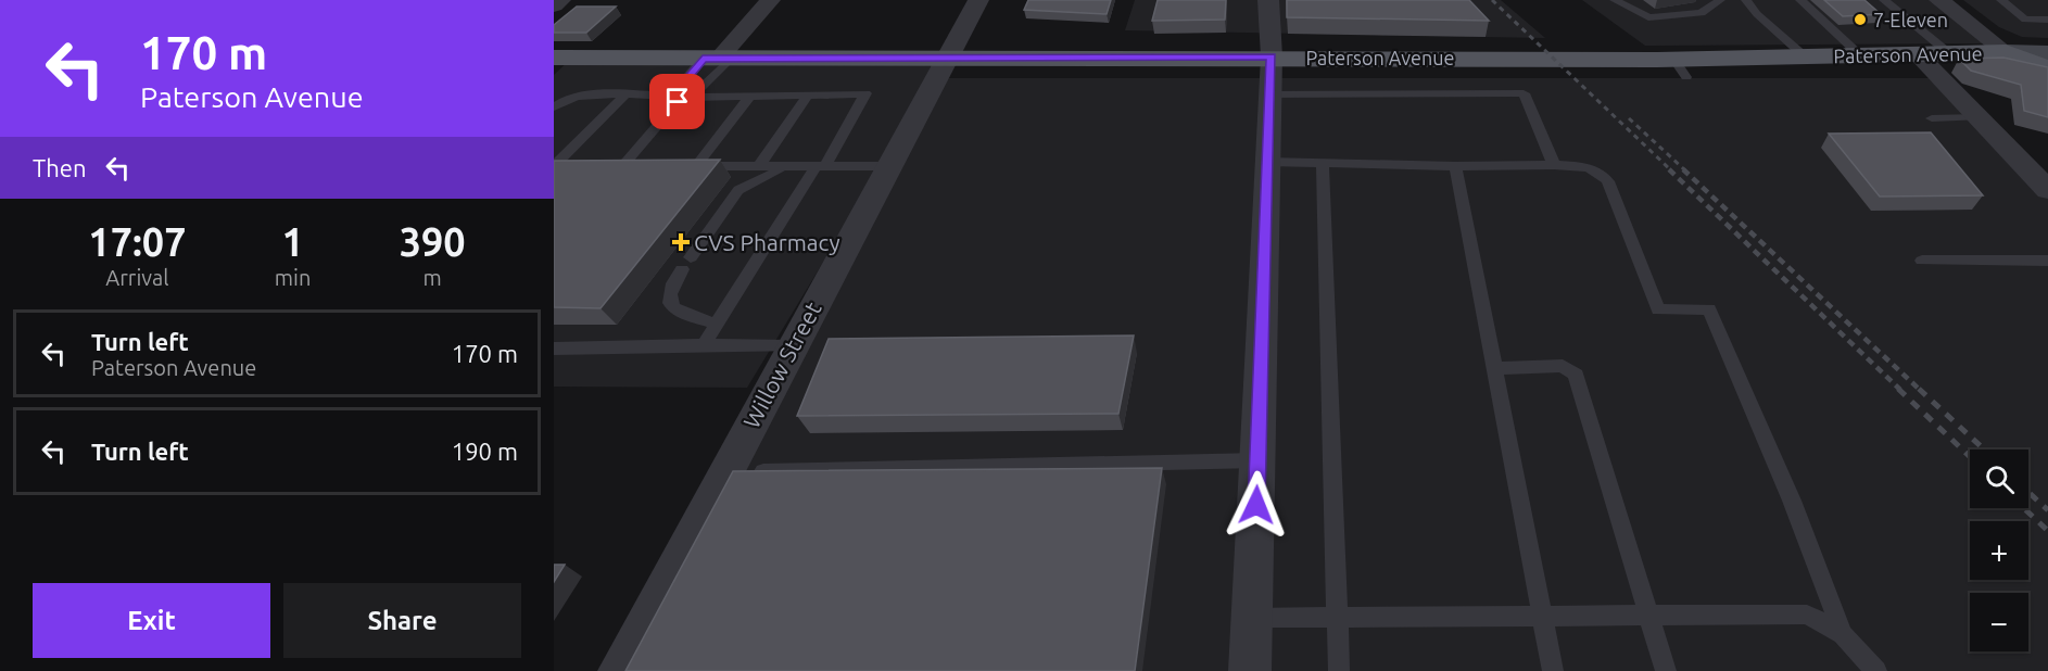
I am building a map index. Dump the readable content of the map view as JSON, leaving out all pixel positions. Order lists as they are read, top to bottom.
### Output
{
  "streets": {
    "main road": ["Paterson Avenue"],
    "street": ["Willow Street"]
  },
  "crossings": [
    ["Paterson Avenue", "Willow Street"]
  ],
  "places": {
    "other": ["7-Eleven"],
    "health": ["CVS Pharmacy"]
  },
  "page": {
    "turn": ["170 m", "Paterson Avenue"],
    "then": "Then",
    "eta": [
      "17:07",
      "Arrival",
      "1",
      "min",
      "390",
      "m"
    ],
    "list": [
      {
        "name": "Turn left",
        "note": "Paterson Avenue",
        "value": "170 m"
      },
      {
        "name": "Turn left",
        "value": "190 m"
      }
    ],
    "map_buttons": ["+", "−"],
    "buttons": ["Exit", "Share"]
  }
}
